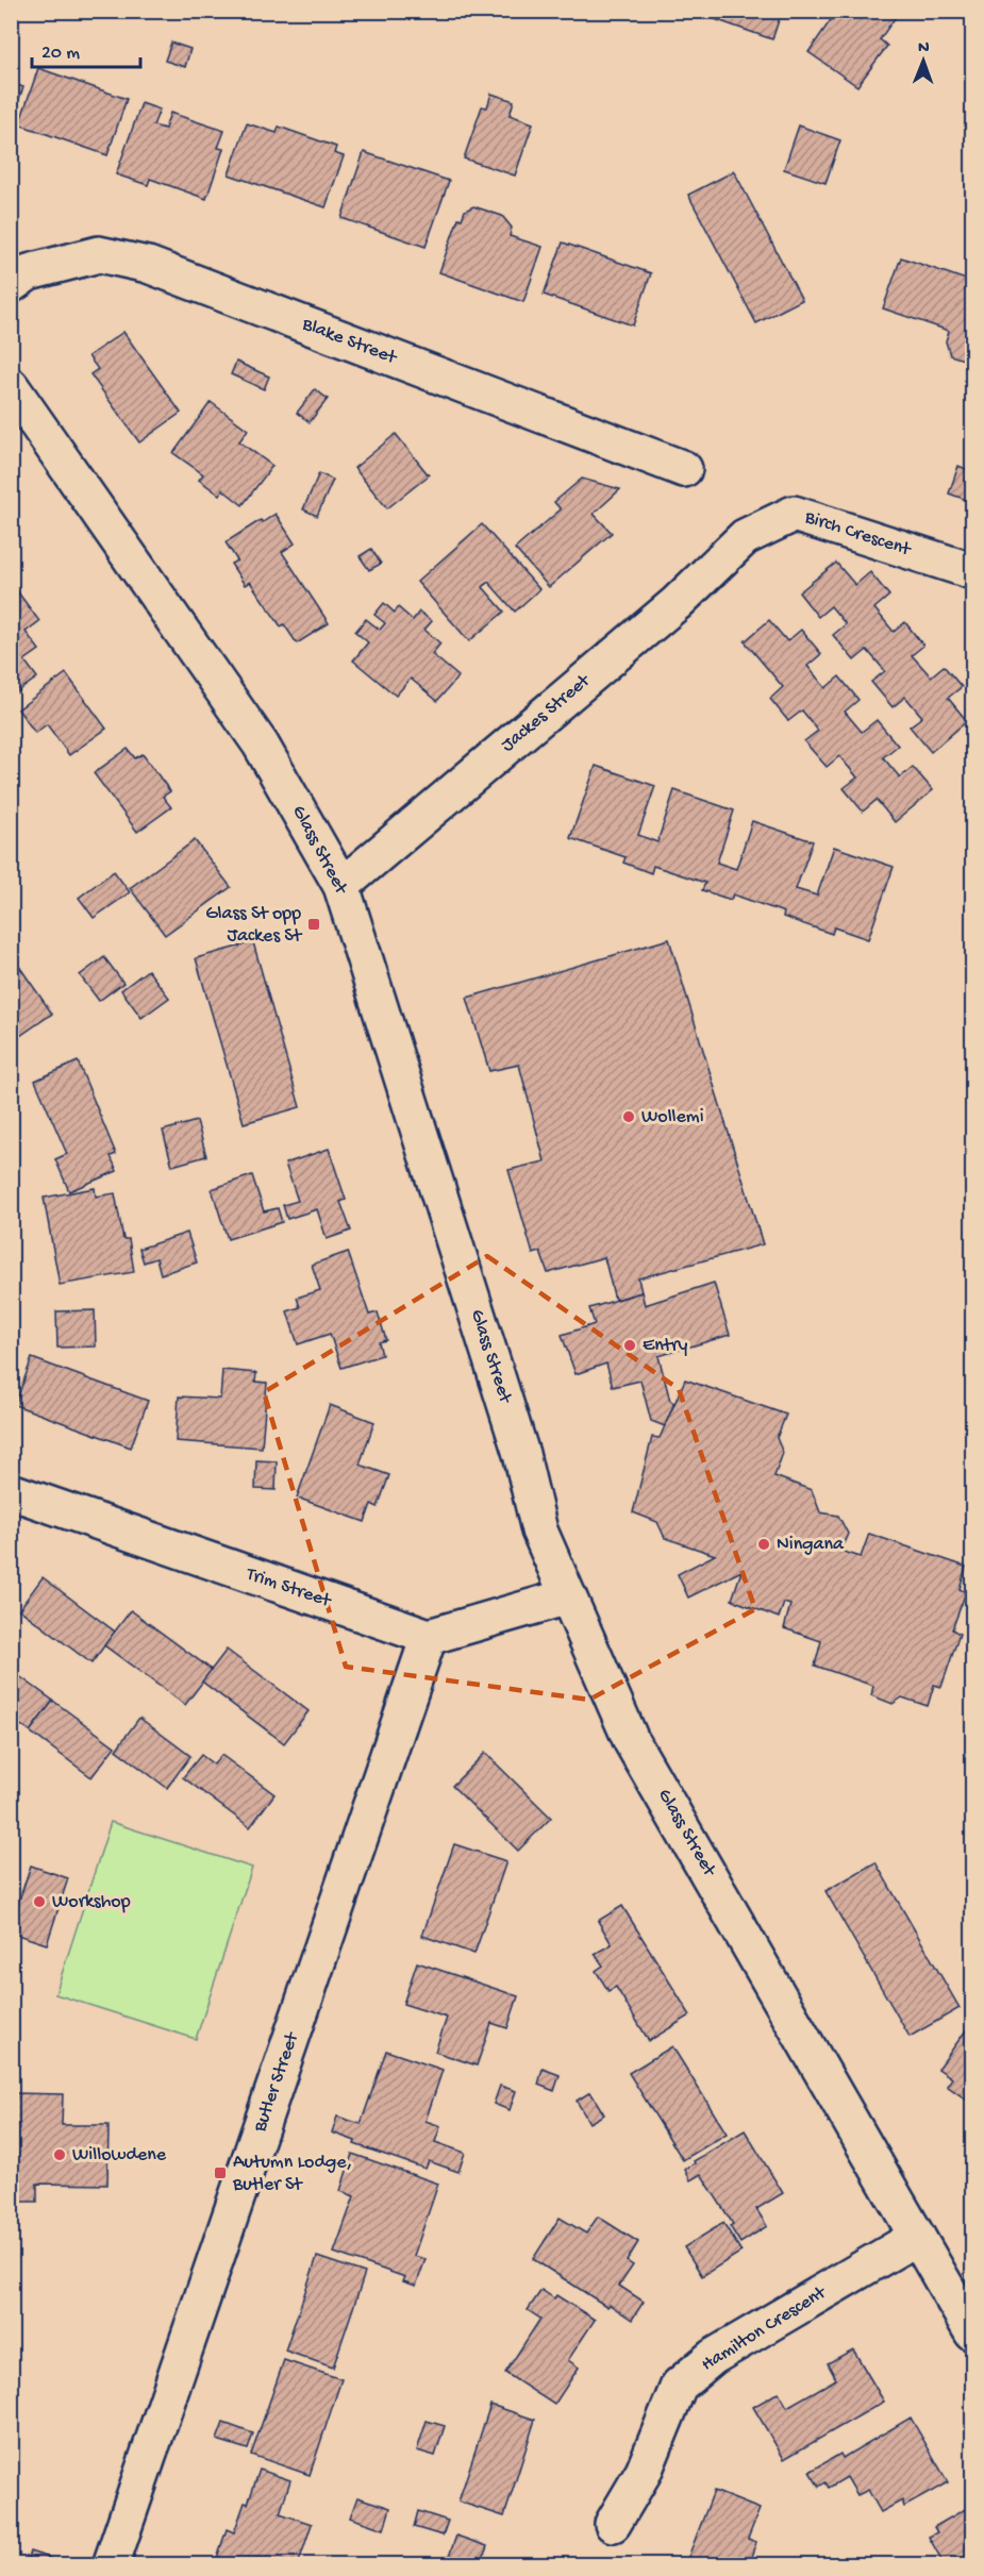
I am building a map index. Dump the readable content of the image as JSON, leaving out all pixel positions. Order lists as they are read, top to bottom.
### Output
{
  "streets": {
    "street": [
      "Blake Street",
      "Birch Crescent",
      "Jackes Street",
      "Glass Street",
      "Trim Street",
      "Butler Street",
      "Hamilton Crescent"
    ]
  },
  "crossings": [
    ["Birch Crescent", "Jackes Street"],
    ["Jackes Street", "Glass Street"],
    ["Glass Street", "Hamilton Crescent"],
    ["Trim Street", "Butler Street"]
  ],
  "places": {
    "transit": ["Glass St opp Jackes St", "Autumn Lodge, Butler St"],
    "other": [
      "Wollemi",
      "Entry",
      "Ningana",
      "Workshop",
      "Willowdene"
    ]
  },
  "scale_bar": "20 m",
  "north": "top"
}
